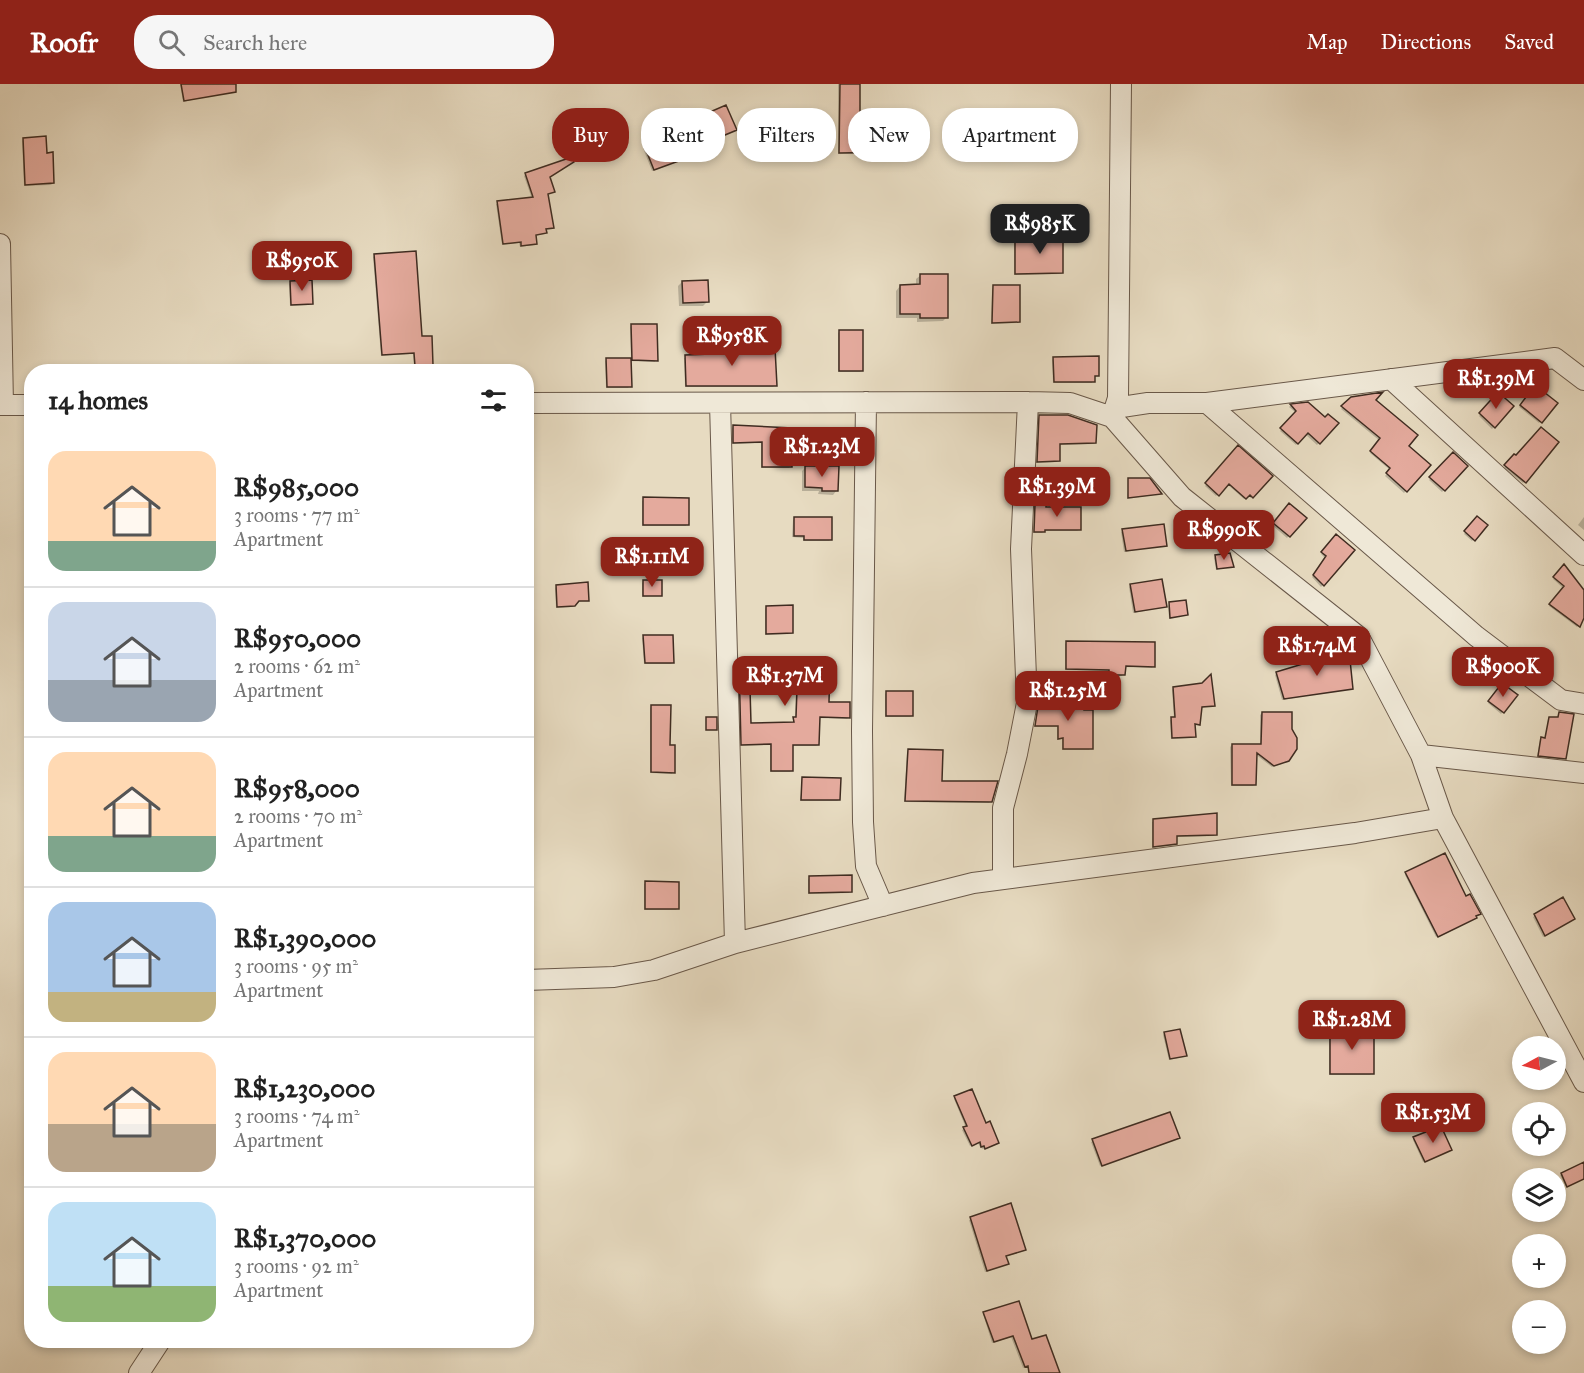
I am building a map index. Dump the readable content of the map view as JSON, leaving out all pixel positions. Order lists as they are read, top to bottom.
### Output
{
  "north": "left",
  "page": {
    "header": "Roofr",
    "search": "Search here",
    "nav": ["Map", "Directions", "Saved"],
    "chip": [
      "Buy",
      "Rent",
      "Filters",
      "New",
      "Apartment"
    ],
    "price": [
      "R$985K",
      "R$950K",
      "R$958K",
      "R$1.39M",
      "R$1.23M",
      "R$1.39M",
      "R$990K",
      "R$1.11M",
      "R$1.74M",
      "R$900K",
      "R$1.37M",
      "R$1.25M",
      "R$1.28M",
      "R$1.53M"
    ],
    "heading": "14 homes",
    "list": [
      {
        "name": "R$985,000",
        "note": "3 rooms · 77 m² · Apartment"
      },
      {
        "name": "R$950,000",
        "note": "2 rooms · 62 m² · Apartment"
      },
      {
        "name": "R$958,000",
        "note": "2 rooms · 70 m² · Apartment"
      },
      {
        "name": "R$1,390,000",
        "note": "3 rooms · 95 m² · Apartment"
      },
      {
        "name": "R$1,230,000",
        "note": "3 rooms · 74 m² · Apartment"
      },
      {
        "name": "R$1,370,000",
        "note": "3 rooms · 92 m² · Apartment"
      }
    ],
    "map_buttons": ["+", "−"]
  }
}
